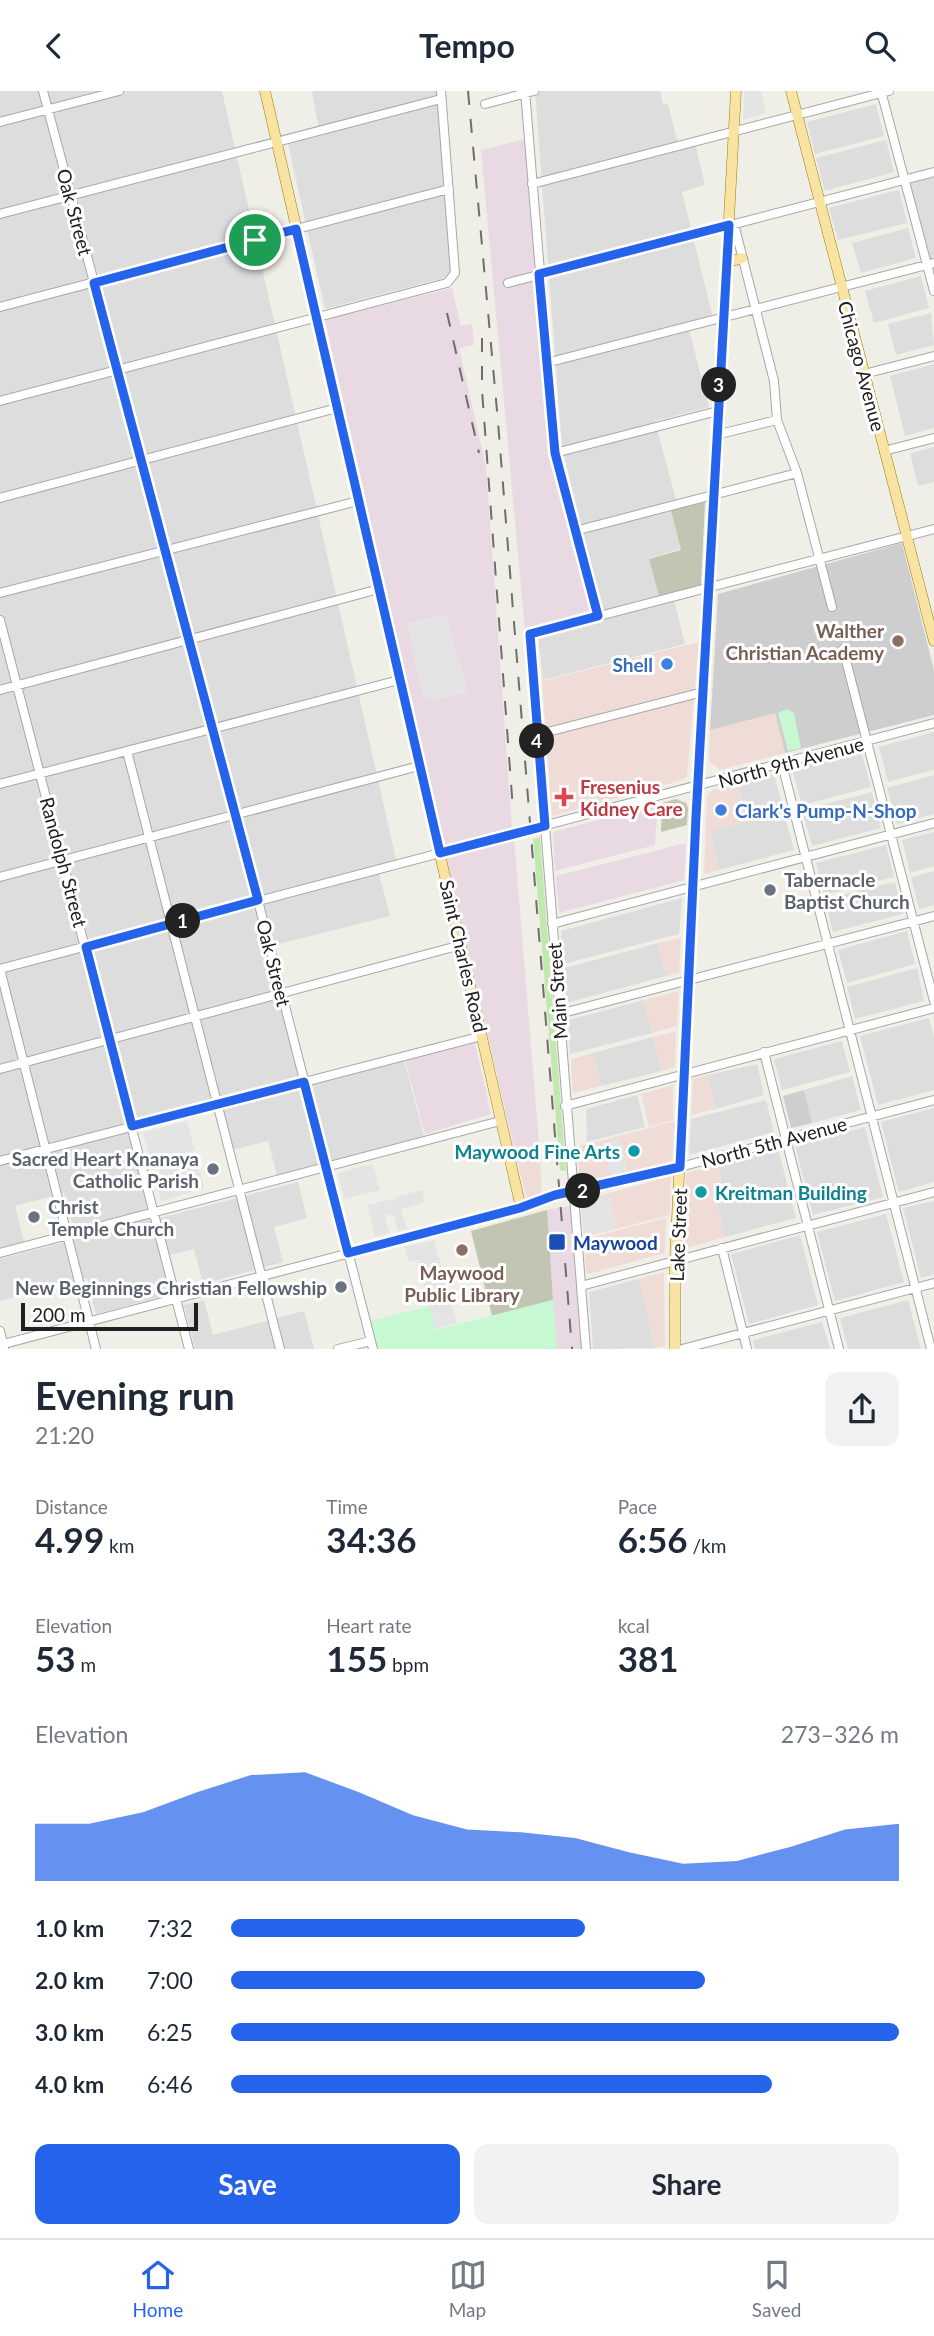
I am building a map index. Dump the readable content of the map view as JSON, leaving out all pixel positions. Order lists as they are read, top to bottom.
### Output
{
  "streets": {
    "main road": [
      "Chicago Avenue",
      "Saint Charles Road",
      "North 5th Avenue",
      "Lake Street"
    ],
    "street": [
      "Oak Street",
      "North 9th Avenue",
      "Randolph Street",
      "Main Street"
    ]
  },
  "crossings": [
    ["Oak Street", "North 9th Avenue"],
    ["North 9th Avenue", "Randolph Street"],
    ["North 9th Avenue", "Saint Charles Road"],
    ["North 9th Avenue", "Main Street"],
    ["North 9th Avenue", "Lake Street"],
    ["Saint Charles Road", "North 5th Avenue"],
    ["Main Street", "North 5th Avenue"],
    ["North 5th Avenue", "Lake Street"]
  ],
  "places": {
    "other": [
      "Walther Christian Academy",
      "Shell",
      "Clark's Pump-N-Shop",
      "Tabernacle Baptist Church",
      "Maywood Fine Arts",
      "Sacred Heart Knanaya Catholic Parish",
      "Kreitman Building",
      "Christ Temple Church",
      "Maywood Public Library",
      "New Beginnings Christian Fellowship"
    ],
    "health": ["Fresenius Kidney Care"],
    "transit": ["Maywood"]
  },
  "scale_bar": "200 m",
  "page": {
    "header": "Tempo",
    "pins": [
      "3",
      "4",
      "1",
      "2"
    ],
    "scale": "200 m",
    "heading": ["Evening run", "21:20"],
    "stats": [
      ["Distance", "4.99 km"],
      ["Time", "34:36"],
      ["Pace", "6:56 /km"],
      ["Elevation", "53 m"],
      ["Heart rate", "155 bpm"],
      ["kcal", "381"]
    ],
    "chart": ["Elevation", "273–326 m"],
    "list": [
      {
        "name": "1.0 km",
        "note": "7:32"
      },
      {
        "name": "2.0 km",
        "note": "7:00"
      },
      {
        "name": "3.0 km",
        "note": "6:25"
      },
      {
        "name": "4.0 km",
        "note": "6:46"
      }
    ],
    "buttons": ["Save", "Share"],
    "tabs": ["Home", "Map", "Saved"]
  }
}
